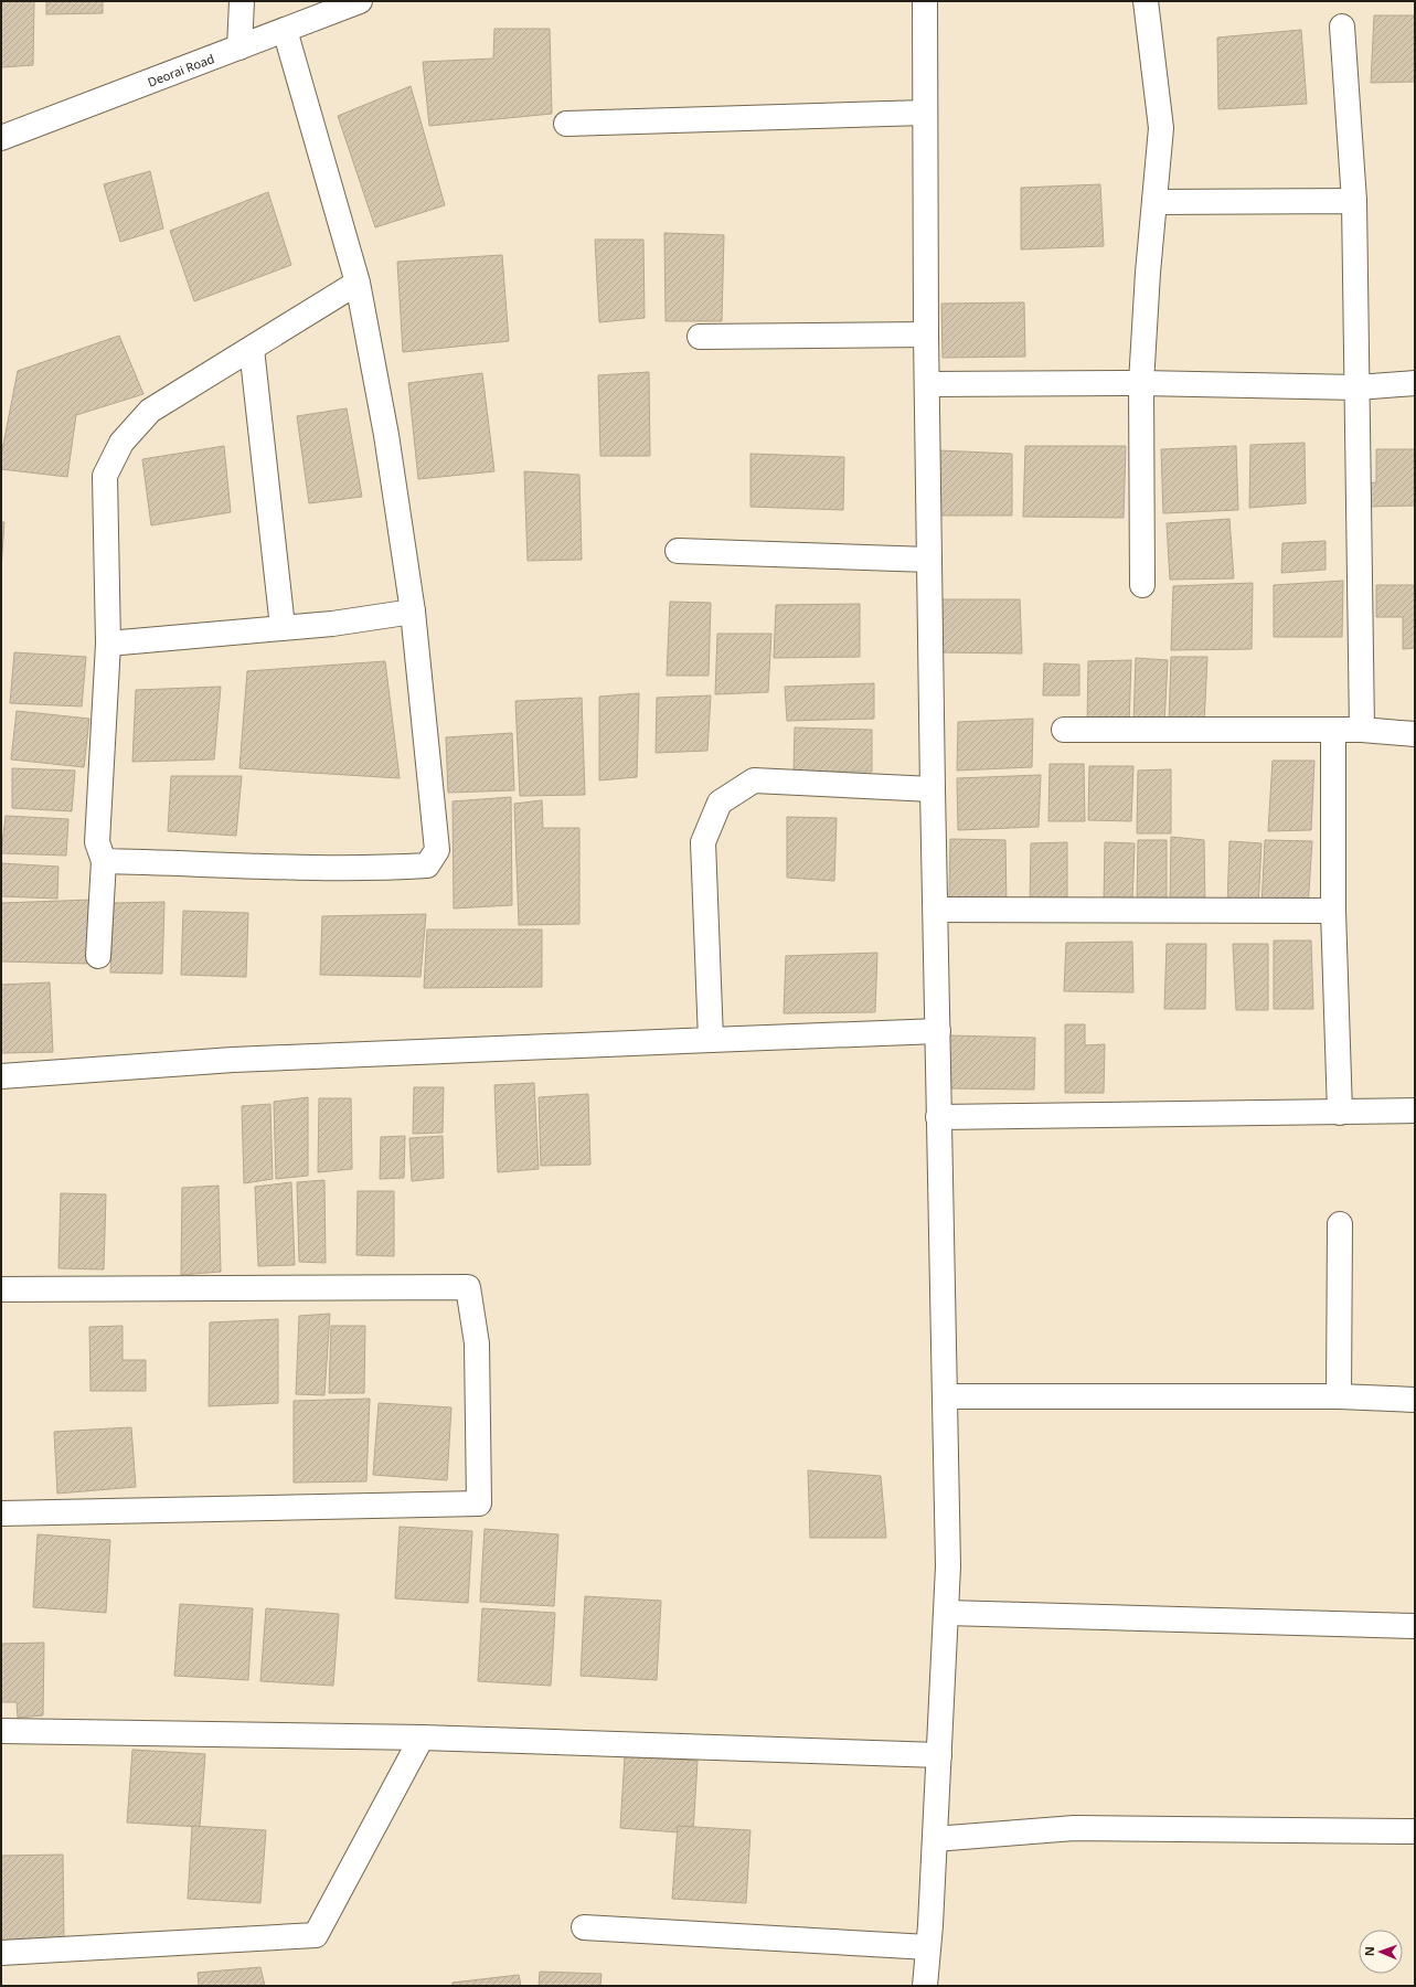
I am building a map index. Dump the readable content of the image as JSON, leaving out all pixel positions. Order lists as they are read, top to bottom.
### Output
{
  "streets": {
    "street": ["Deorai Road"]
  },
  "north": "left"
}
